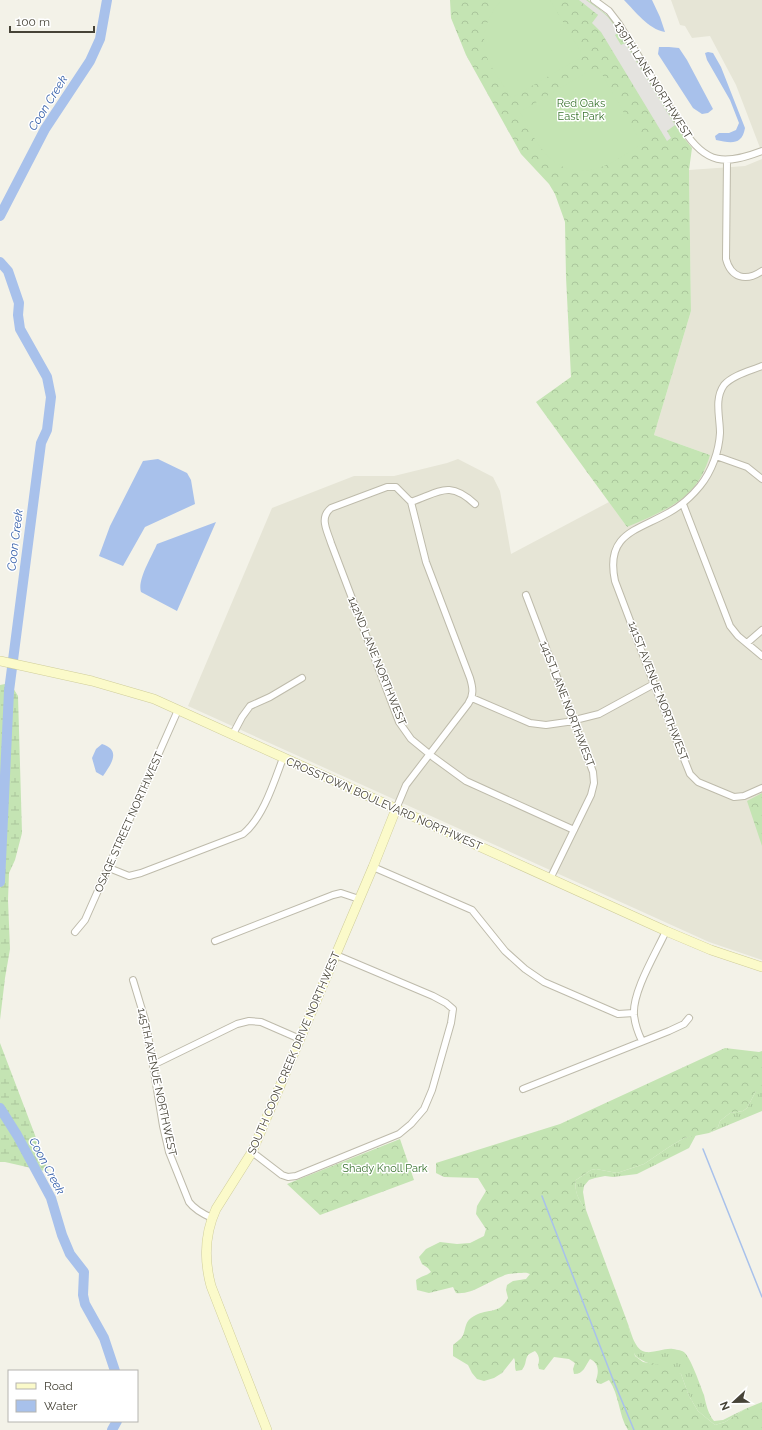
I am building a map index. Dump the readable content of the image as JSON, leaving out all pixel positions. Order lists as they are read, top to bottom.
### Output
{
  "streets": {
    "street": [
      "139TH LANE NORTHWEST",
      "142ND LANE NORTHWEST",
      "141ST AVENUE NORTHWEST",
      "141ST LANE NORTHWEST",
      "CROSSTOWN BOULEVARD NORTHWEST",
      "OSAGE STREET NORTHWEST",
      "SOUTH COON CREEK DRIVE NORTHWEST",
      "145TH AVENUE NORTHWEST"
    ]
  },
  "crossings": [
    ["142ND LANE NORTHWEST", "141ST LANE NORTHWEST"],
    ["141ST LANE NORTHWEST", "CROSSTOWN BOULEVARD NORTHWEST"],
    ["CROSSTOWN BOULEVARD NORTHWEST", "OSAGE STREET NORTHWEST"],
    ["CROSSTOWN BOULEVARD NORTHWEST", "SOUTH COON CREEK DRIVE NORTHWEST"],
    ["SOUTH COON CREEK DRIVE NORTHWEST", "145TH AVENUE NORTHWEST"]
  ],
  "water": ["Coon Creek"],
  "parks": ["Red Oaks East Park", "Shady Knoll Park"],
  "legend": ["Road", "Water"],
  "scale_bar": "100 m",
  "north": "left"
}
